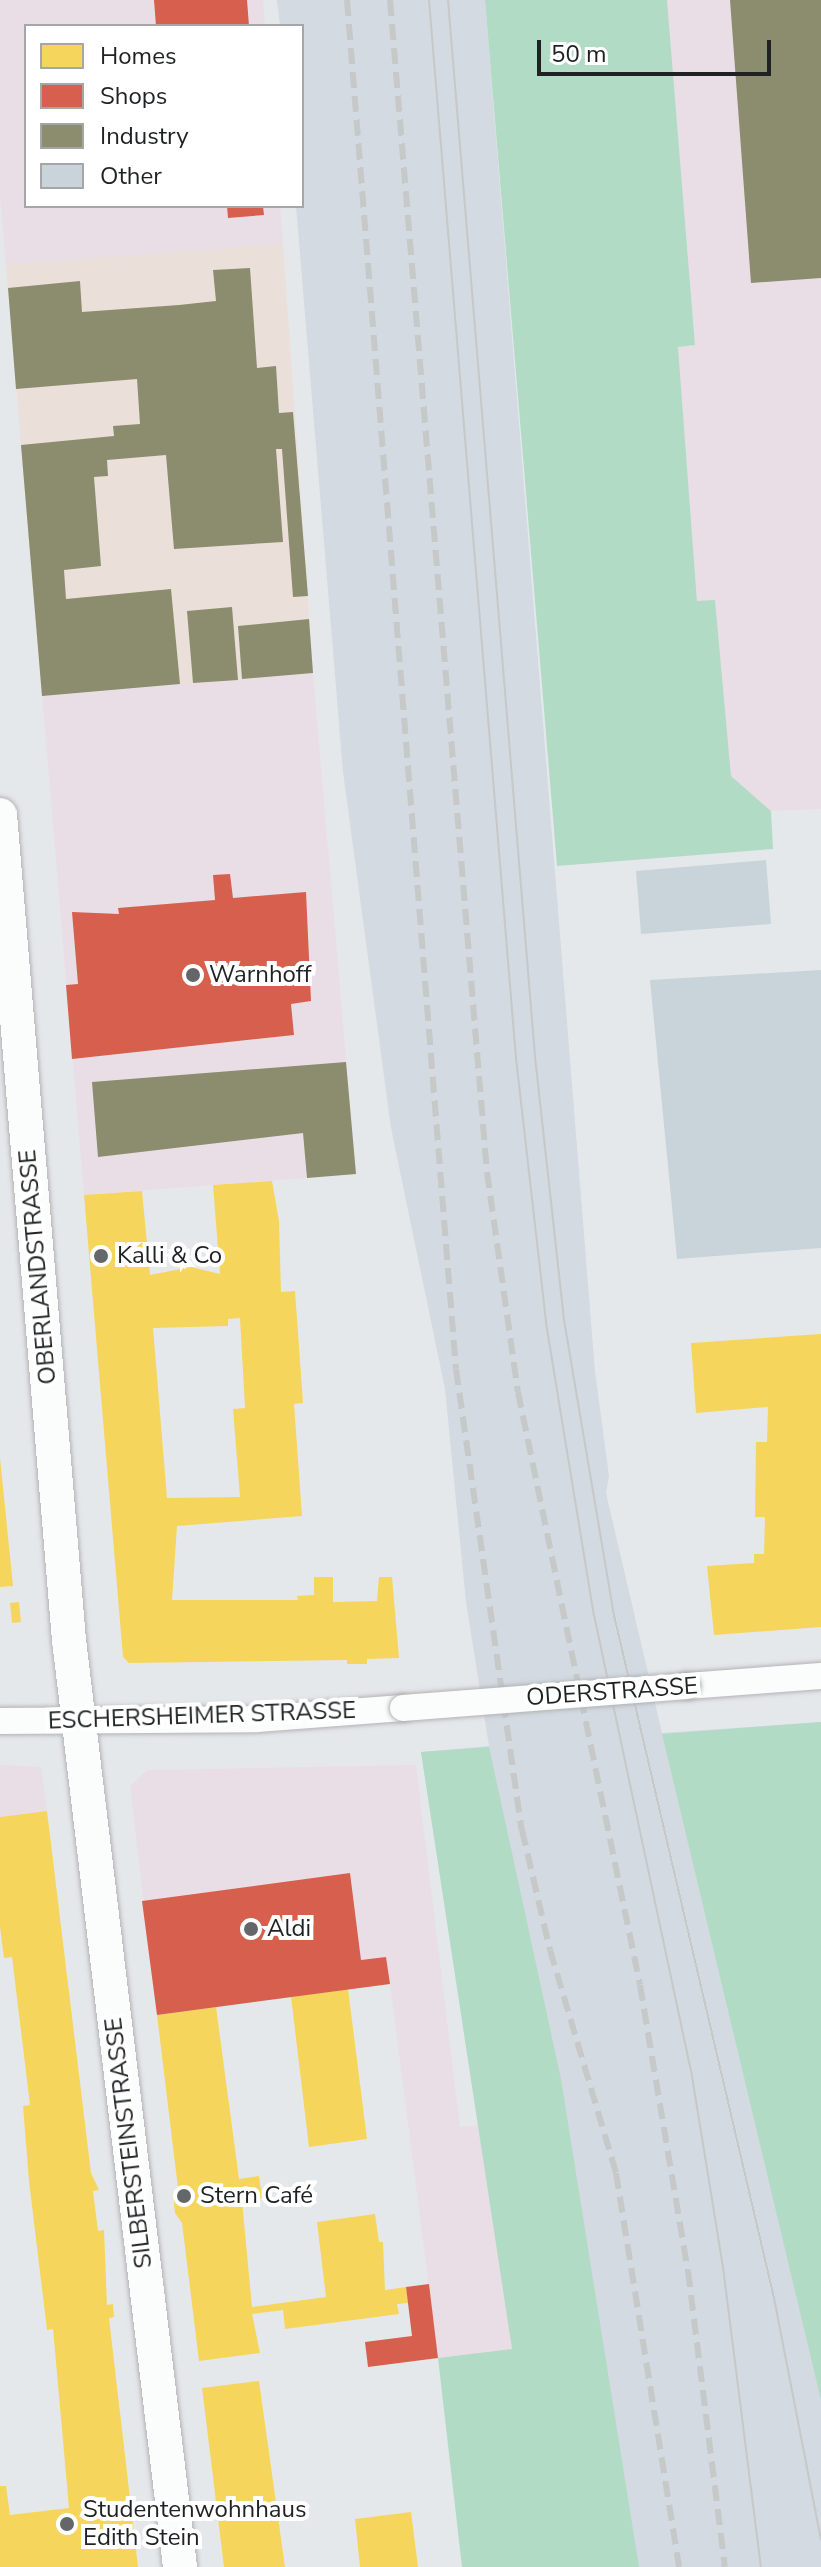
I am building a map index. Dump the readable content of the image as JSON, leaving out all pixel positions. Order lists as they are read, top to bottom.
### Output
{
  "streets": {
    "street": [
      "OBERLANDSTRASSE",
      "ODERSTRASSE",
      "ESCHERSHEIMER STRASSE",
      "SILBERSTEINSTRASSE"
    ]
  },
  "crossings": [
    ["OBERLANDSTRASSE", "ESCHERSHEIMER STRASSE"],
    ["OBERLANDSTRASSE", "SILBERSTEINSTRASSE"],
    ["ODERSTRASSE", "ESCHERSHEIMER STRASSE"],
    ["ESCHERSHEIMER STRASSE", "SILBERSTEINSTRASSE"]
  ],
  "places": [
    "Warnhoff",
    "Kalli & Co",
    "Aldi",
    "Stern Café",
    "Studentenwohnhaus Edith Stein"
  ],
  "legend": [
    "Homes",
    "Shops",
    "Industry",
    "Other"
  ],
  "scale_bar": "50 m"
}
